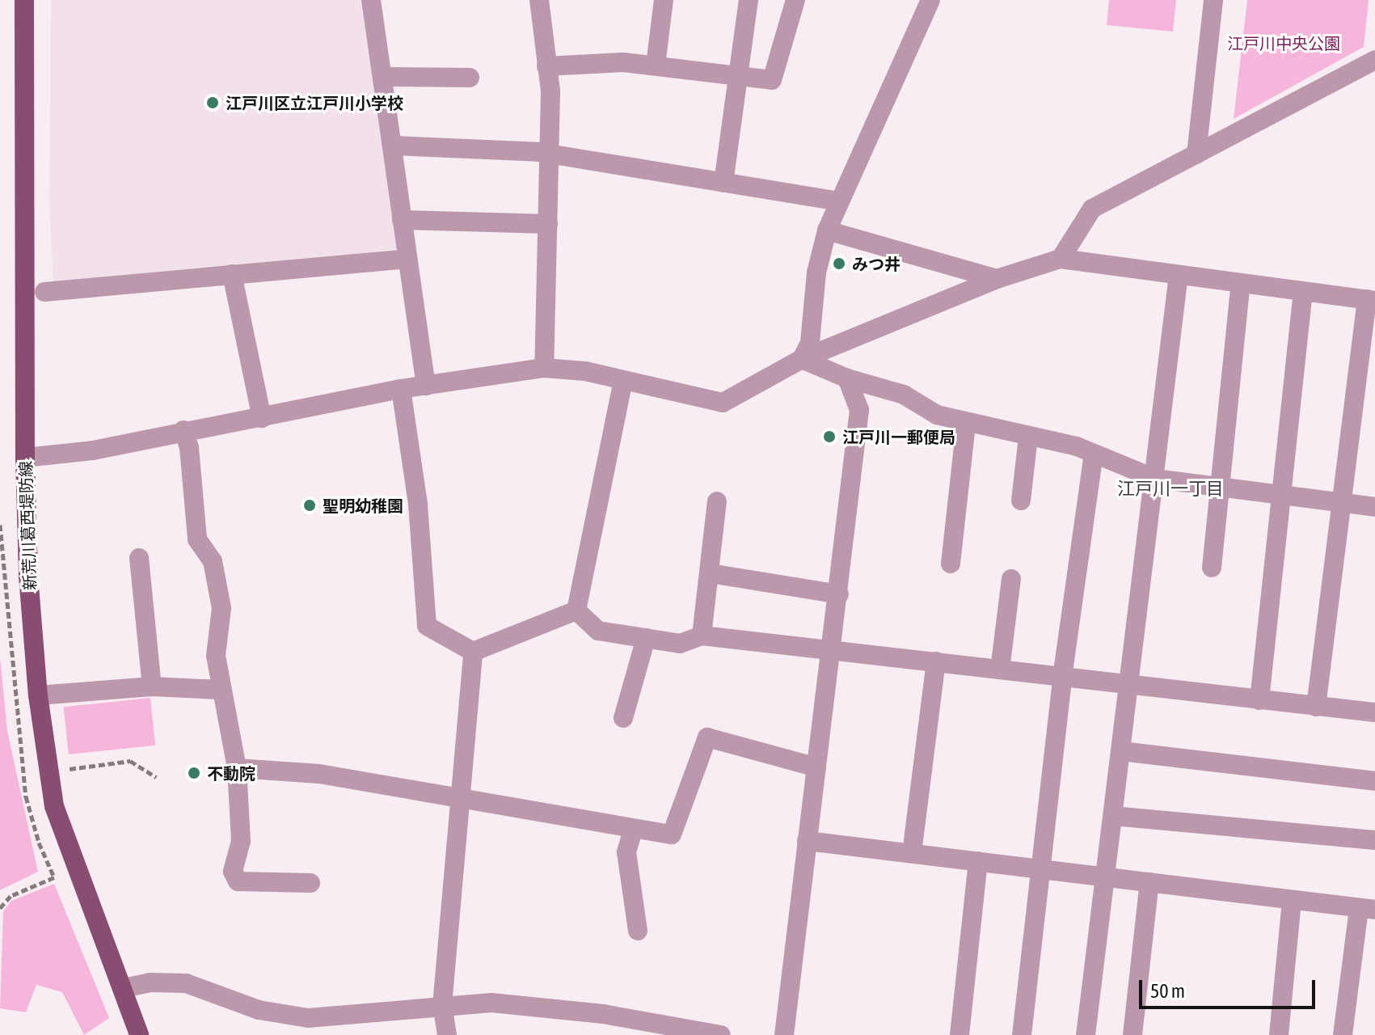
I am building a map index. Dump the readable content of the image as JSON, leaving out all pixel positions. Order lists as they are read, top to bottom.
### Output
{
  "streets": {
    "main road": ["新荒川葛西堤防線"]
  },
  "districts": ["江戸川一丁目"],
  "parks": ["江戸川中央公園"],
  "places": [
    "江戸川区立江戸川小学校",
    "みつ井",
    "江戸川一郵便局",
    "聖明幼稚園",
    "不動院"
  ],
  "scale_bar": "50 m"
}
